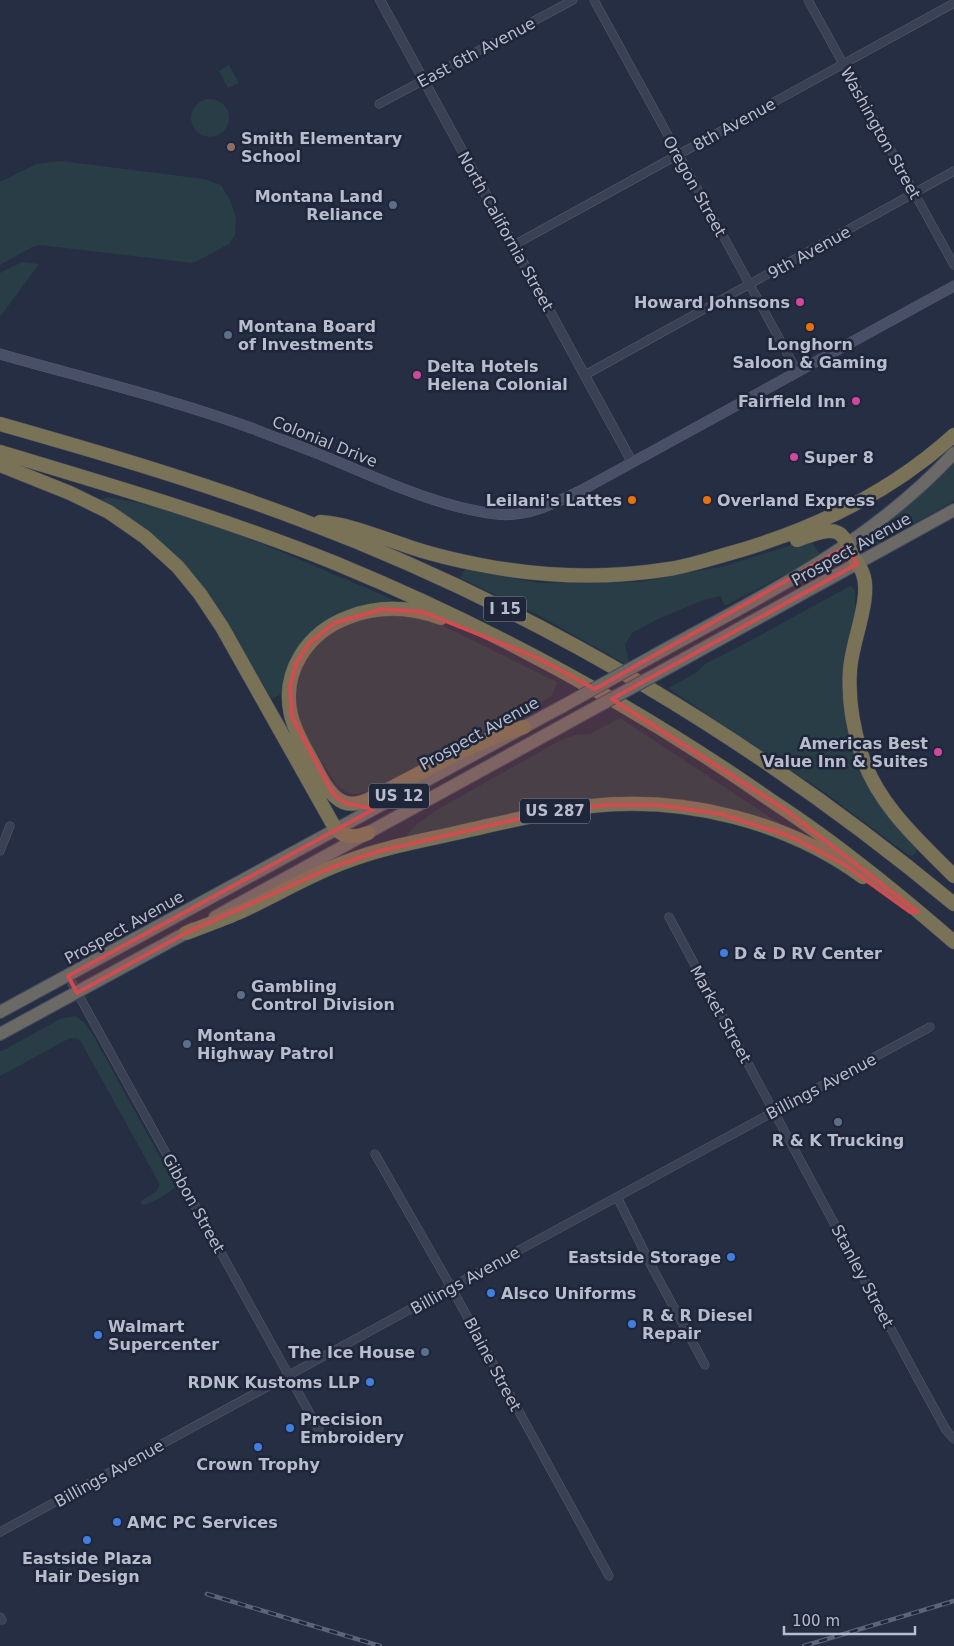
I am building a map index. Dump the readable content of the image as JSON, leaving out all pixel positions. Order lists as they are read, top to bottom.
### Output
{
  "streets": {
    "highway": [
      "Prospect Avenue",
      "I 15",
      "US 12",
      "US 287"
    ],
    "main road": ["Colonial Drive"],
    "street": [
      "East 6th Avenue",
      "8th Avenue",
      "Washington Street",
      "Oregon Street",
      "North California Street",
      "9th Avenue",
      "Market Street",
      "Billings Avenue",
      "Gibbon Street",
      "Stanley Street",
      "Blaine Street"
    ]
  },
  "crossings": [
    ["East 6th Avenue", "North California Street"],
    ["8th Avenue", "Washington Street"],
    ["8th Avenue", "Oregon Street"],
    ["8th Avenue", "North California Street"],
    ["Washington Street", "9th Avenue"],
    ["Oregon Street", "9th Avenue"],
    ["Oregon Street", "Colonial Drive"],
    ["North California Street", "9th Avenue"],
    ["North California Street", "Colonial Drive"],
    ["Prospect Avenue", "US 287"],
    ["Prospect Avenue", "Gibbon Street"],
    ["I 15", "US 287"],
    ["Market Street", "Billings Avenue"],
    ["Market Street", "Stanley Street"],
    ["Billings Avenue", "Gibbon Street"],
    ["Billings Avenue", "Stanley Street"],
    ["Billings Avenue", "Blaine Street"]
  ],
  "places": [
    "Smith Elementary School",
    "Montana Land Reliance",
    "Howard Johnsons",
    "Longhorn Saloon & Gaming",
    "Montana Board of Investments",
    "Delta Hotels Helena Colonial",
    "Fairfield Inn",
    "Super 8",
    "Leilani's Lattes",
    "Overland Express",
    "Americas Best Value Inn & Suites",
    "D & D RV Center",
    "Gambling Control Division",
    "Montana Highway Patrol",
    "R & K Trucking",
    "Eastside Storage",
    "Alsco Uniforms",
    "R & R Diesel Repair",
    "Walmart Supercenter",
    "The Ice House",
    "RDNK Kustoms LLP",
    "Precision Embroidery",
    "Crown Trophy",
    "AMC PC Services",
    "Eastside Plaza Hair Design"
  ],
  "scale_bar": "100 m"
}
